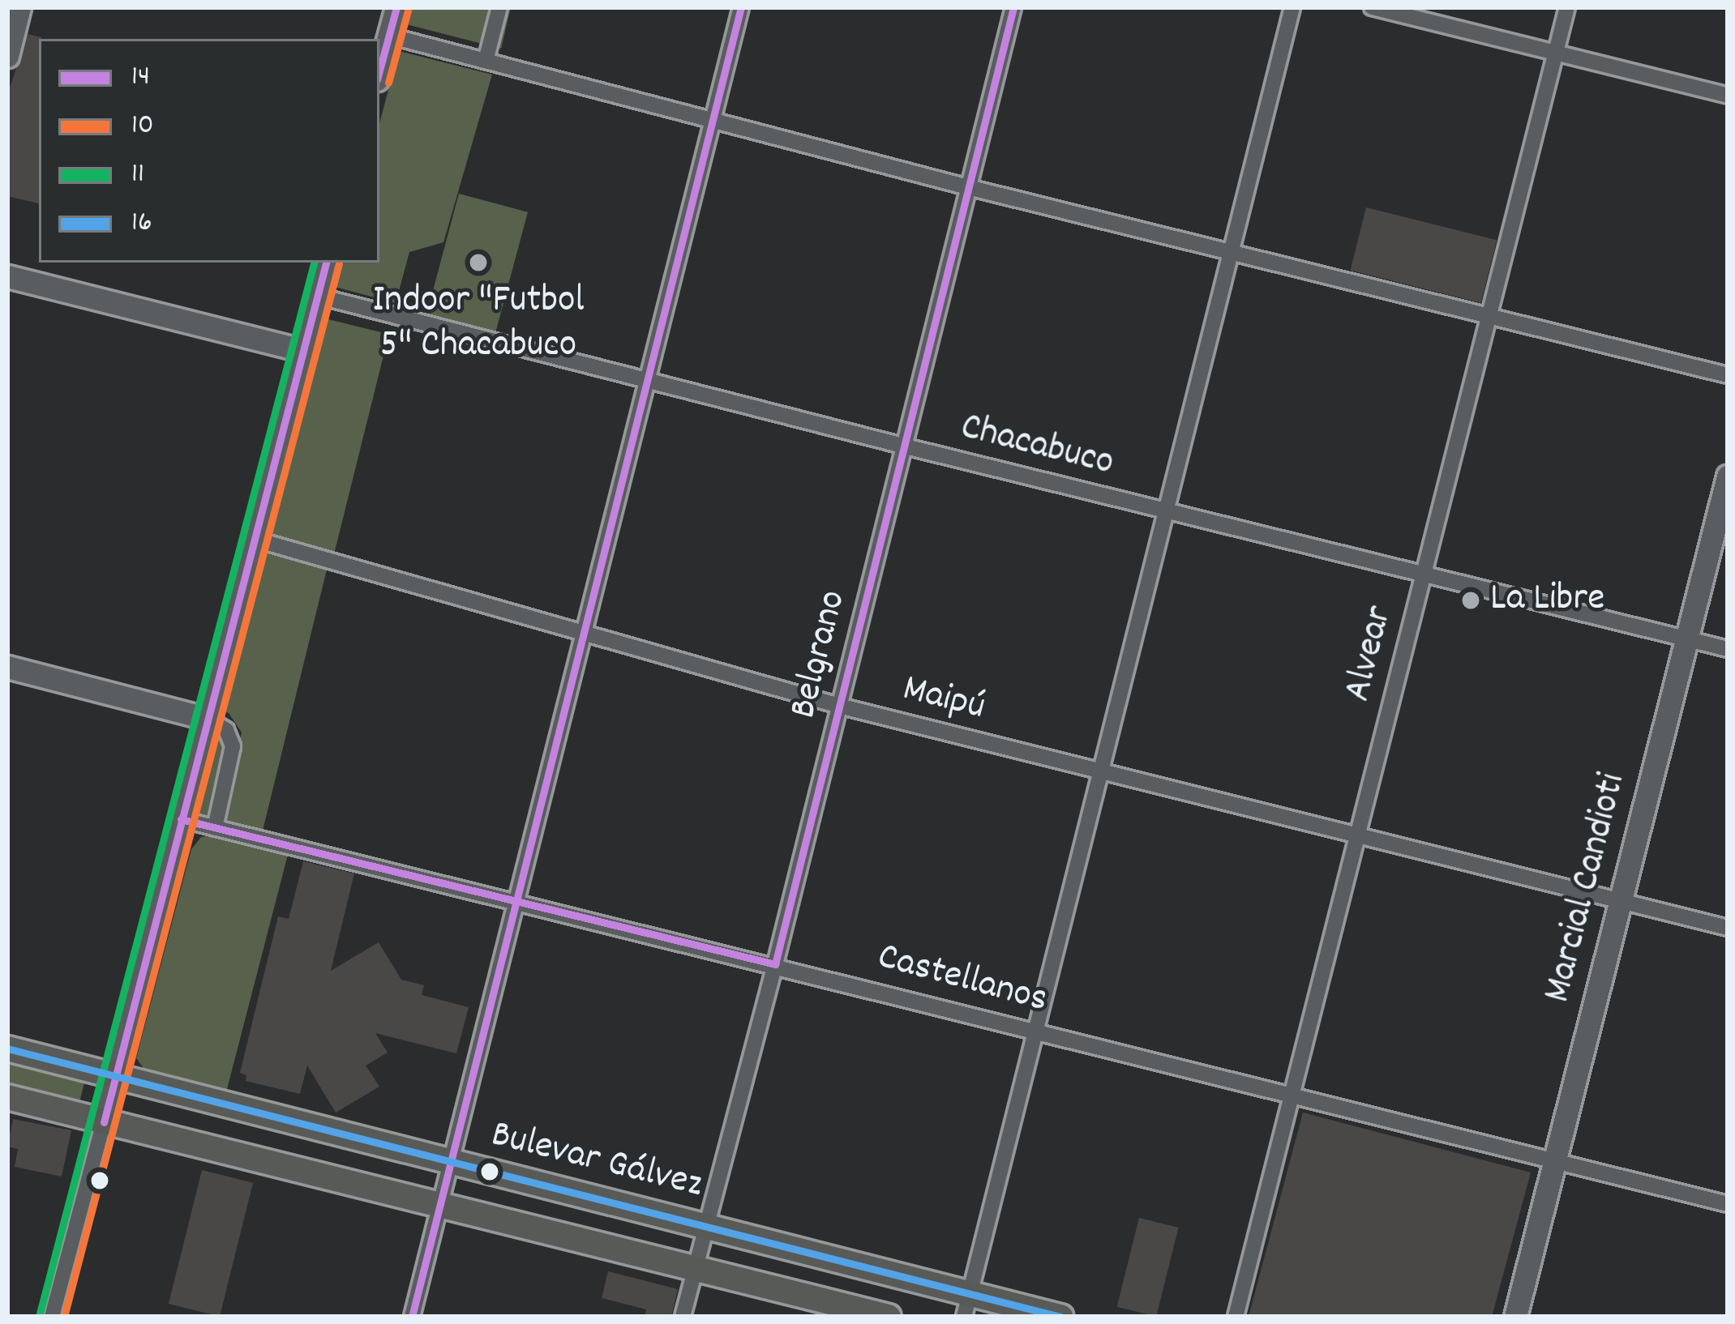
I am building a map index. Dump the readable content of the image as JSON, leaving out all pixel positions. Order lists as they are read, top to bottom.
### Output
{
  "streets": {
    "main road": ["Bulevar Gálvez"],
    "street": [
      "Chacabuco",
      "Alvear",
      "Belgrano",
      "Maipú",
      "Marcial Candioti",
      "Castellanos"
    ]
  },
  "crossings": [
    ["Chacabuco", "Alvear"],
    ["Chacabuco", "Belgrano"],
    ["Chacabuco", "Marcial Candioti"],
    ["Alvear", "Maipú"],
    ["Alvear", "Castellanos"],
    ["Belgrano", "Maipú"],
    ["Belgrano", "Castellanos"],
    ["Belgrano", "Bulevar Gálvez"],
    ["Maipú", "Marcial Candioti"],
    ["Marcial Candioti", "Castellanos"]
  ],
  "places": ["Indoor \"Futbol 5\" Chacabuco", "La Libre"],
  "lines": [
    "transit line 14",
    "transit line 10",
    "transit line 11",
    "transit line 16"
  ],
  "legend": [
    "14",
    "10",
    "11",
    "16"
  ]
}
